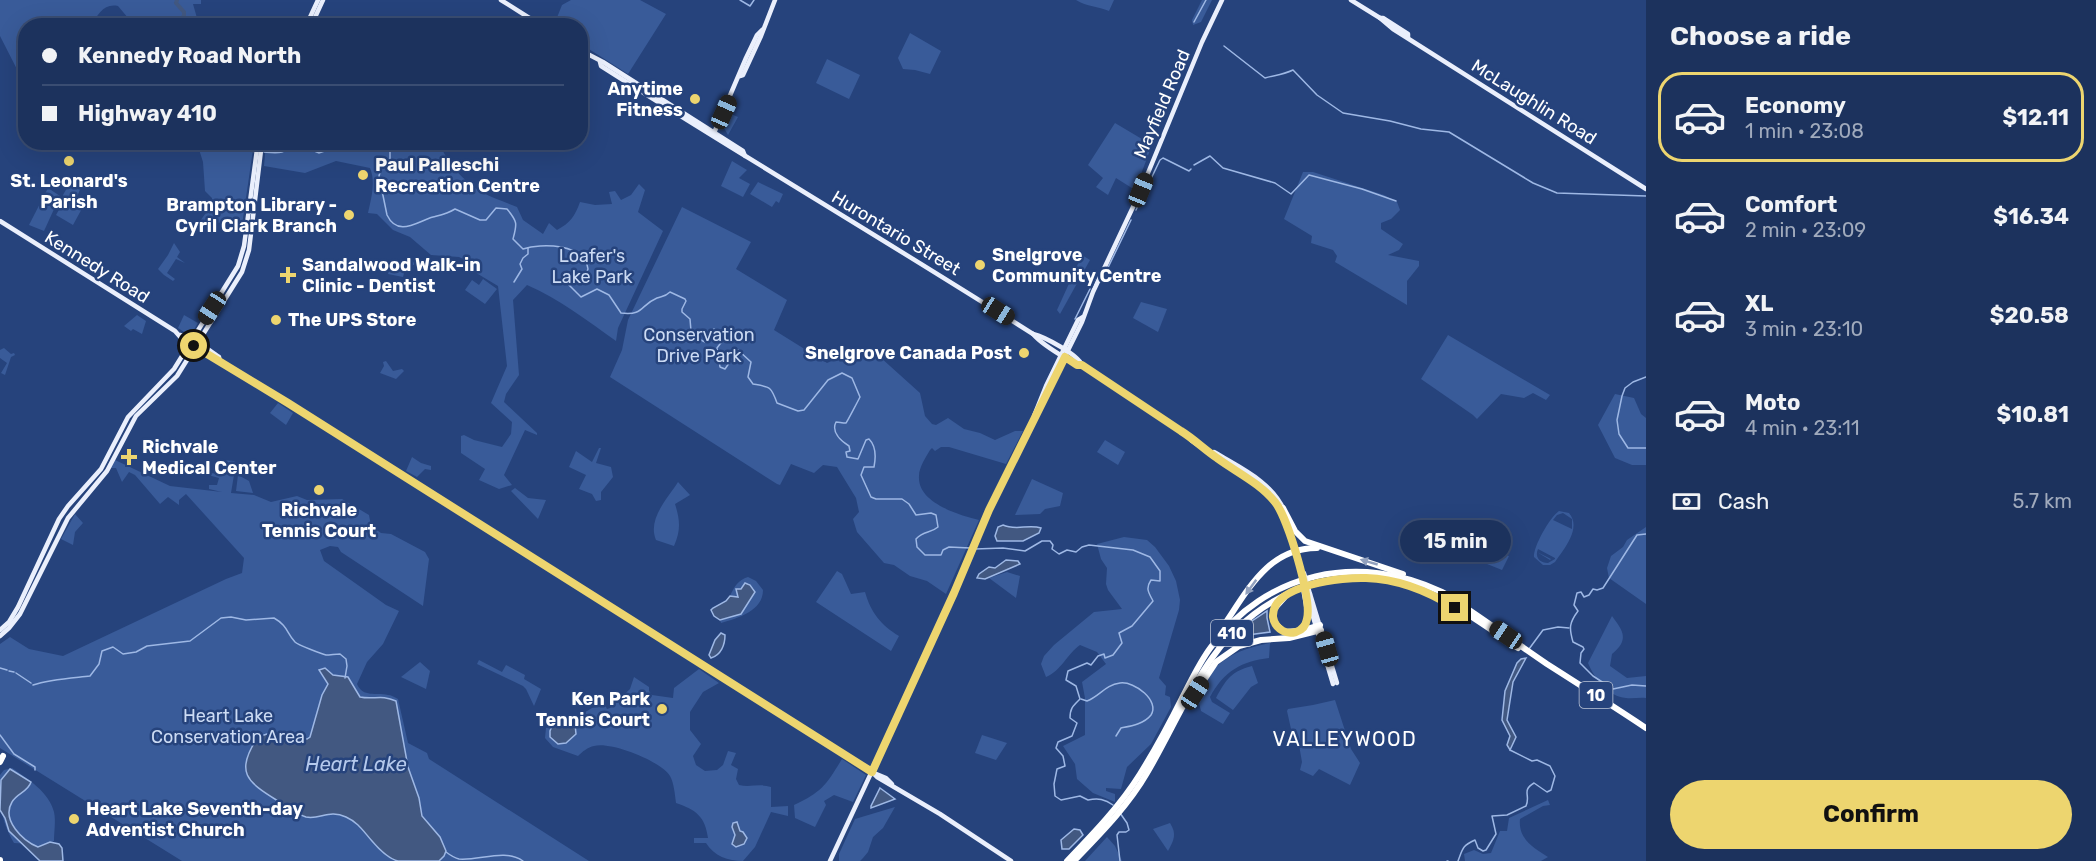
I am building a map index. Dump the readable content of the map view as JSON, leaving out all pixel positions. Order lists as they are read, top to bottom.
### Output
{
  "streets": {
    "highway": ["410", "10"],
    "main road": [
      "McLaughlin Road",
      "Mayfield Road",
      "Hurontario Street",
      "Kennedy Road"
    ]
  },
  "crossings": [
    ["Mayfield Road", "Hurontario Street"],
    ["Mayfield Road", "Kennedy Road"],
    ["410", "10"]
  ],
  "districts": ["VALLEYWOOD"],
  "water": ["Heart Lake"],
  "parks": ["Loafer's Lake Park", "Conservation Drive Park", "Heart Lake Conservation Area"],
  "places": {
    "other": [
      "Anytime Fitness",
      "St. Leonard's Parish",
      "Paul Palleschi Recreation Centre",
      "Brampton Library - Cyril Clark Branch",
      "Snelgrove Community Centre",
      "The UPS Store",
      "Snelgrove Canada Post",
      "Richvale Tennis Court",
      "Ken Park Tennis Court",
      "Heart Lake Seventh-day Adventist Church"
    ],
    "health": ["Sandalwood Walk-in Clinic - Dentist", "Richvale Medical Center"]
  },
  "page": {
    "heading": "Choose a ride",
    "banner": ["Kennedy Road North", "Highway 410"],
    "list": [
      {
        "name": "Economy",
        "note": "1 min · 23:08",
        "value": "$12.11"
      },
      {
        "name": "Comfort",
        "note": "2 min · 23:09",
        "value": "$16.34"
      },
      {
        "name": "XL",
        "note": "3 min · 23:10",
        "value": "$20.58"
      },
      {
        "name": "Moto",
        "note": "4 min · 23:11",
        "value": "$10.81"
      }
    ],
    "pay": ["Cash", "5.7 km"],
    "bubble": "15 min",
    "buttons": "Confirm"
  }
}
